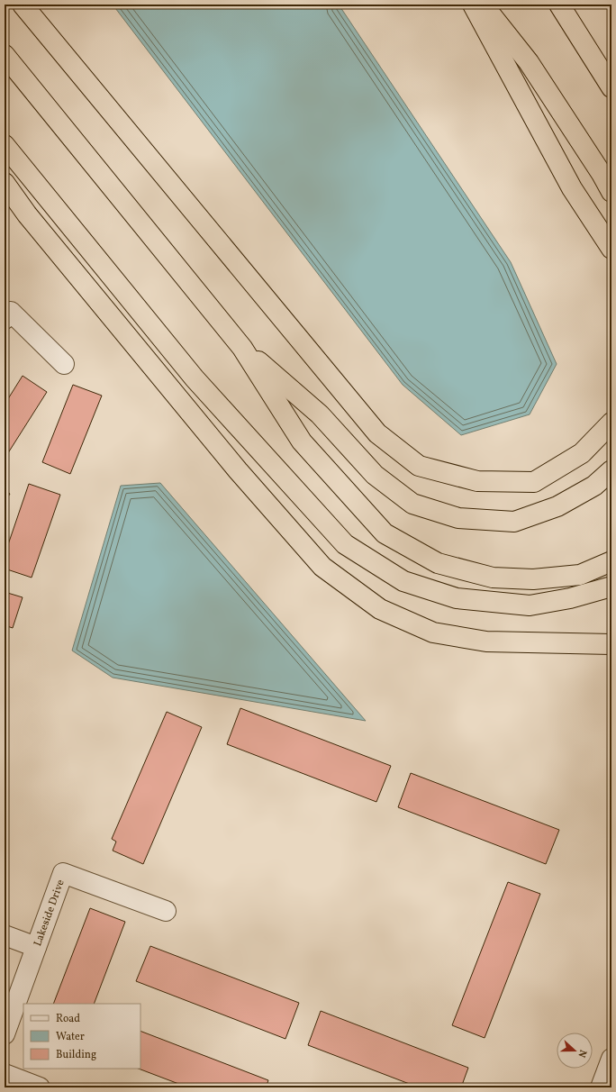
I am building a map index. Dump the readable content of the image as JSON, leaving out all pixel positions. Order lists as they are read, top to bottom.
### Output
{
  "streets": {
    "street": ["Lakeside Drive"]
  },
  "legend": ["Road", "Water", "Building"],
  "north": "right"
}
